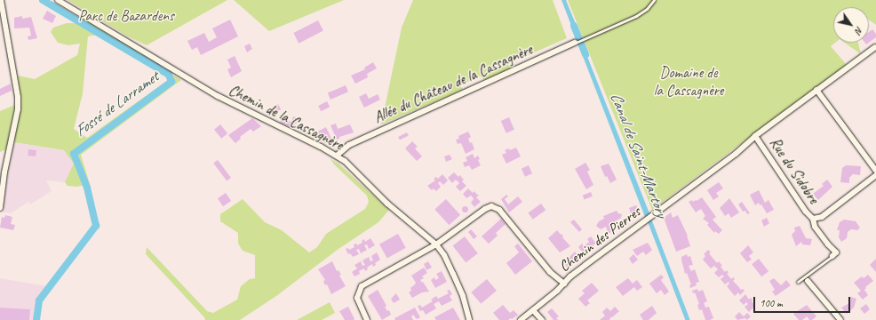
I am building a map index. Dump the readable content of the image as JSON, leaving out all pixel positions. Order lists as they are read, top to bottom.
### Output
{
  "streets": {
    "street": [
      "Allée du Château de la Cassagnère",
      "Chemin de la Cassagnère",
      "Rue du Sidobre",
      "Chemin des Pierres"
    ]
  },
  "crossings": [
    ["Allée du Château de la Cassagnère", "Chemin de la Cassagnère"],
    ["Chemin de la Cassagnère", "Chemin des Pierres"],
    ["Rue du Sidobre", "Chemin des Pierres"]
  ],
  "water": ["Fossé de Larramet", "Canal de Saint-Martory"],
  "parks": ["Parc de Bazardens", "Domaine de la Cassagnère"],
  "scale_bar": "100 m",
  "north": "bottom right"
}
